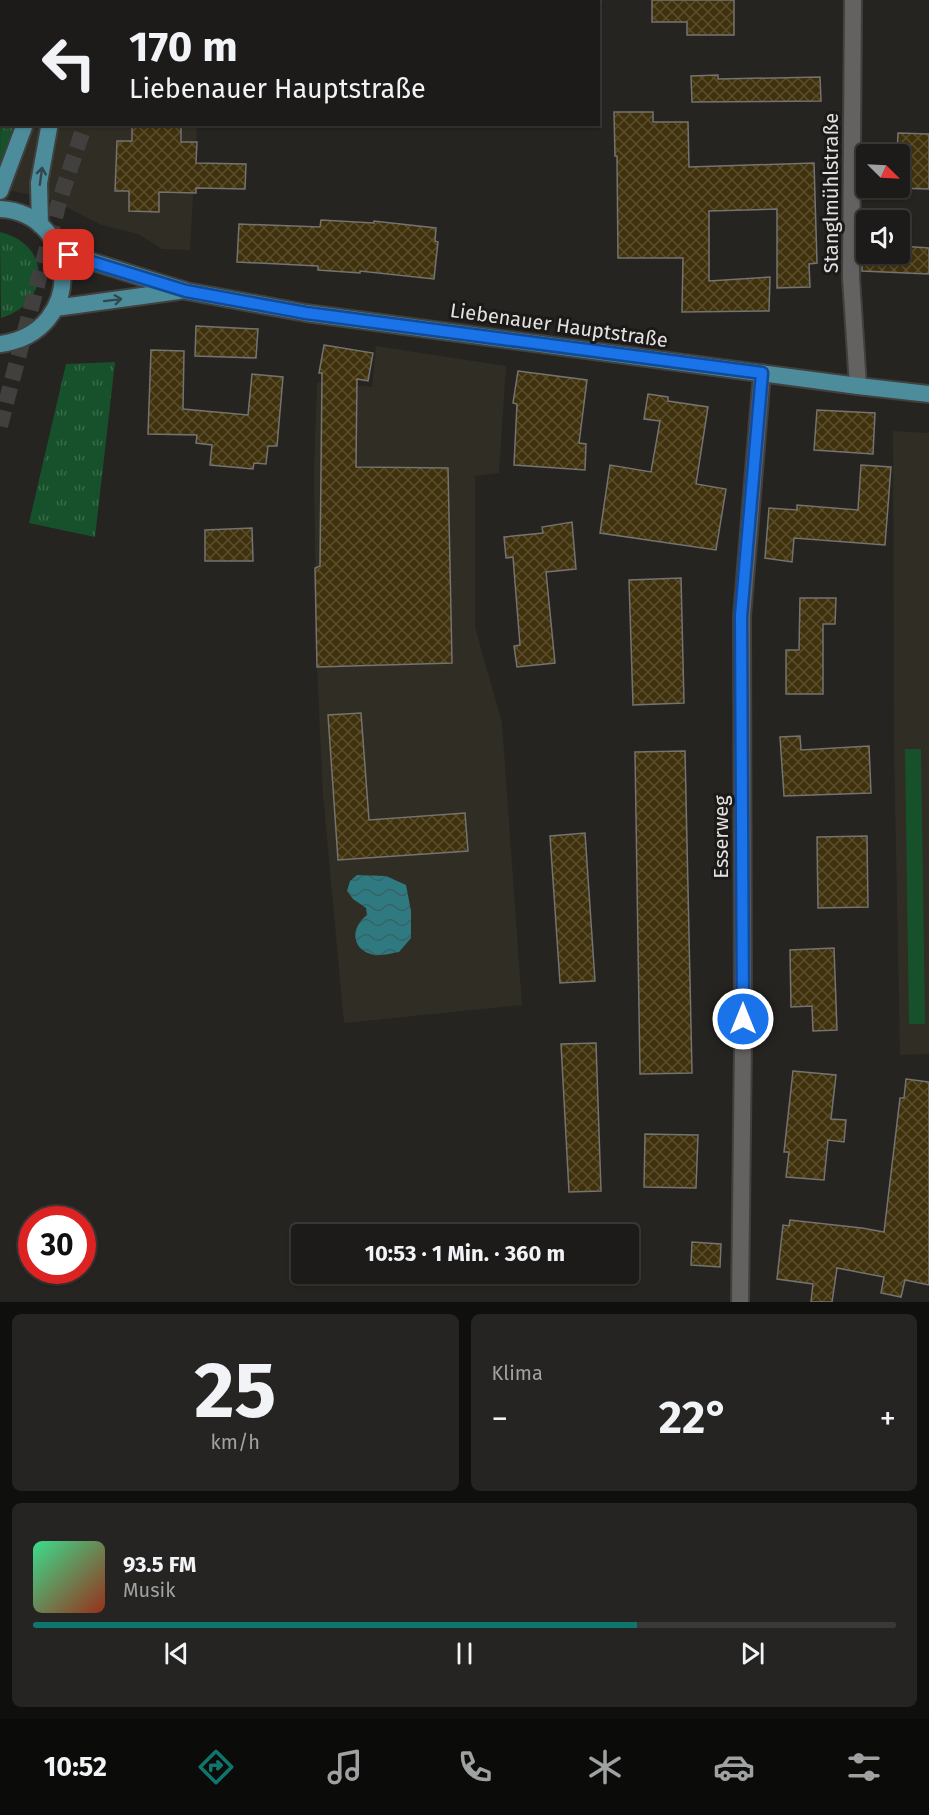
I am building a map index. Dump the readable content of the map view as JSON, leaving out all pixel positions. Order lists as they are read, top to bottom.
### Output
{
  "streets": {
    "main road": ["Liebenauer Hauptstraße"],
    "street": ["Stanglmühlstraße", "Esserweg"]
  },
  "crossings": [
    ["Stanglmühlstraße", "Liebenauer Hauptstraße"],
    ["Liebenauer Hauptstraße", "Esserweg"]
  ],
  "north": "bottom right",
  "page": {
    "turn": ["170 m", "Liebenauer Hauptstraße"],
    "limit": "30",
    "trip": "10:53 · 1 Min. · 360 m",
    "tile": [
      ["25", "km/h"],
      "Klima"
    ],
    "heat": ["−", "22°", "+"],
    "song": ["93.5 FM", "Musik"],
    "tabs": "10:52"
  }
}
